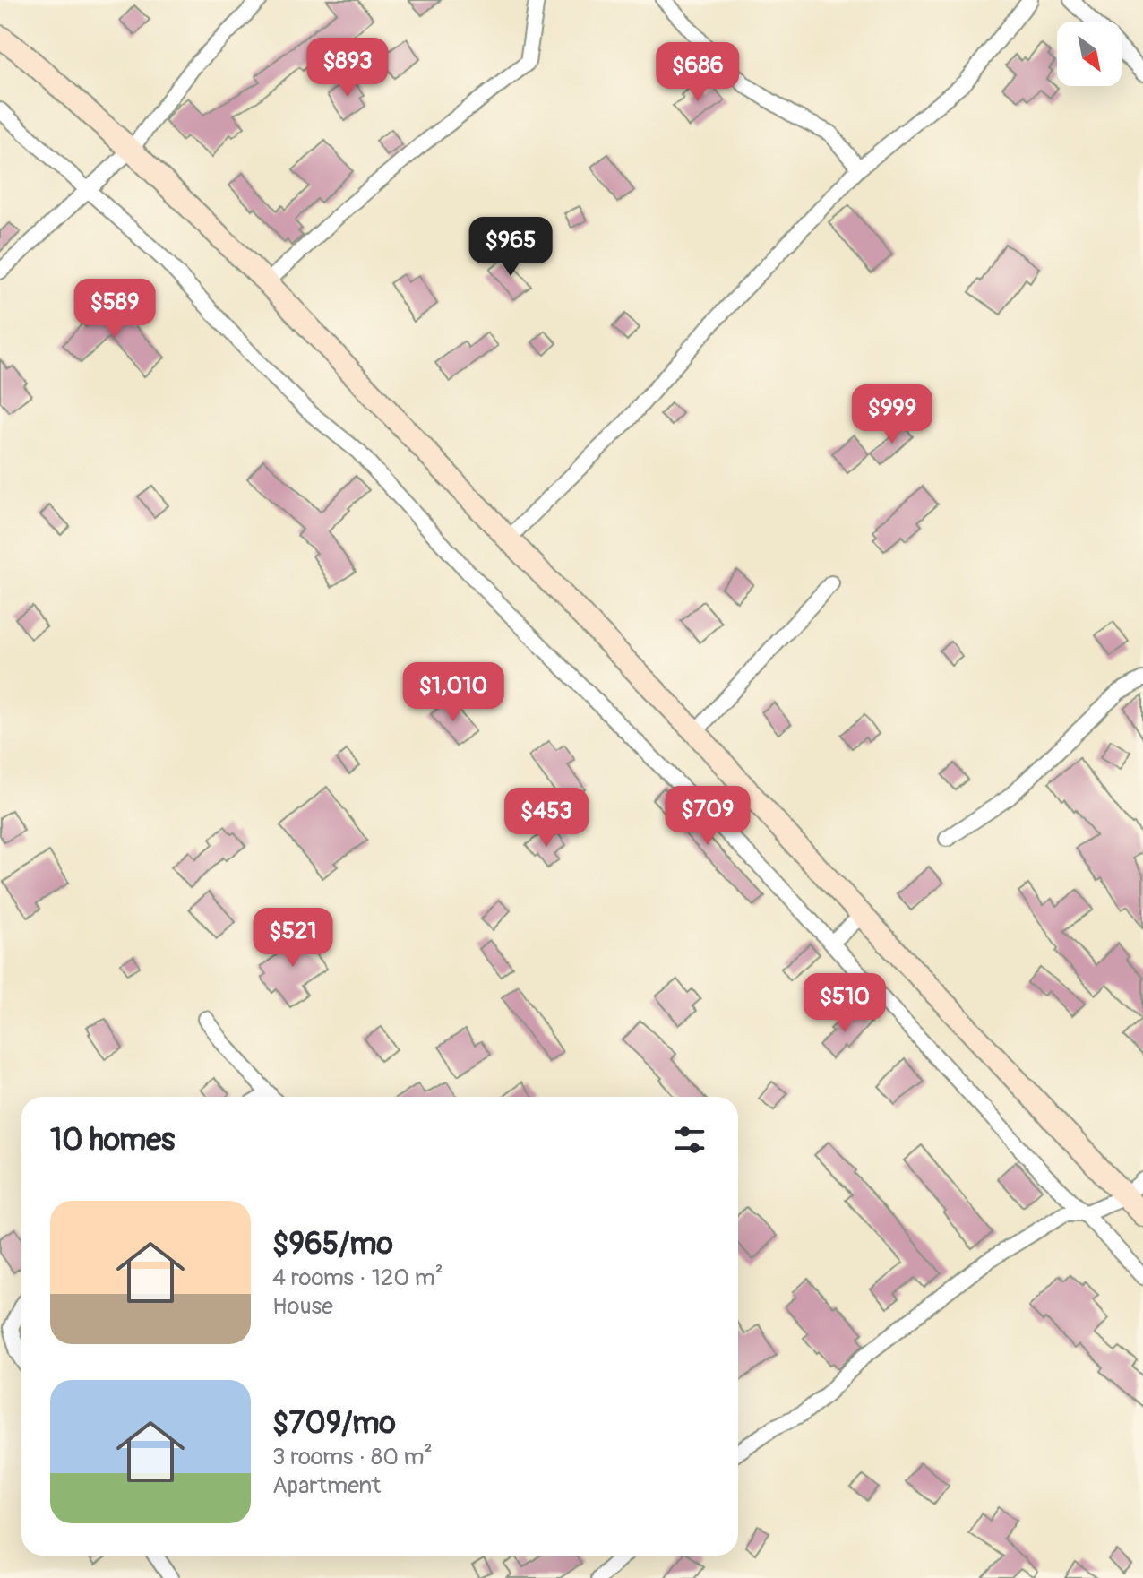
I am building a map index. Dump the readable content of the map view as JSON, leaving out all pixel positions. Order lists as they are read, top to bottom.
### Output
{
  "north": "bottom right",
  "page": {
    "price": [
      "$893",
      "$686",
      "$965",
      "$589",
      "$999",
      "$1,010",
      "$709",
      "$453",
      "$521",
      "$510"
    ],
    "heading": "10 homes",
    "list": [
      {
        "name": "$965/mo",
        "note": "4 rooms · 120 m² · House"
      },
      {
        "name": "$709/mo",
        "note": "3 rooms · 80 m² · Apartment"
      }
    ]
  }
}
